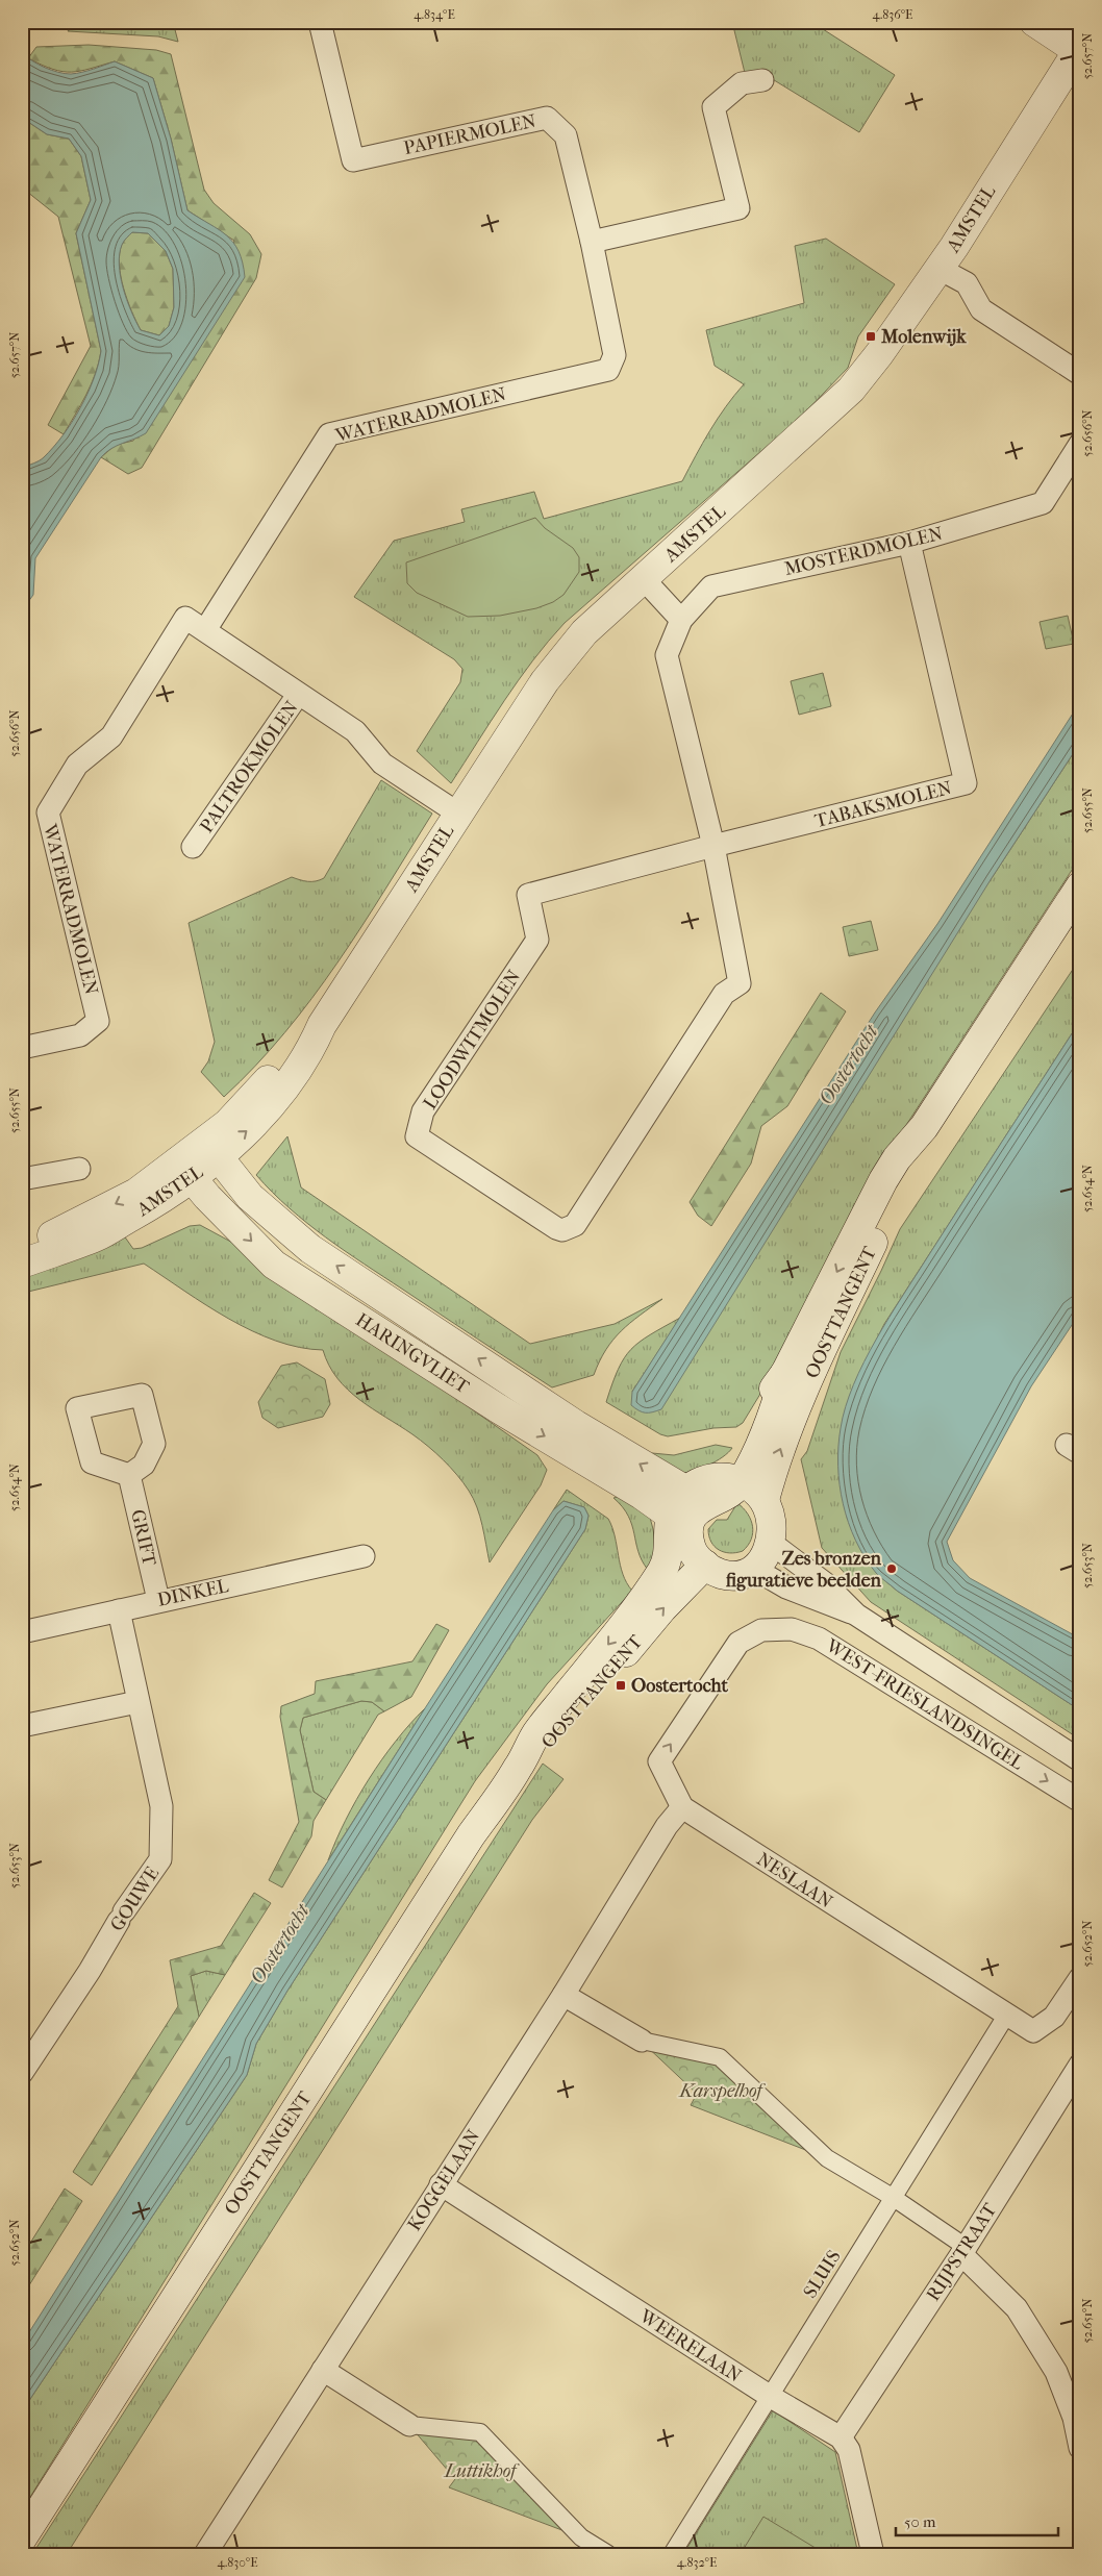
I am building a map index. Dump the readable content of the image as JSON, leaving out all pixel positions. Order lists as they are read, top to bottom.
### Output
{
  "streets": {
    "street": [
      "PAPIERMOLEN",
      "AMSTEL",
      "WATERRADMOLEN",
      "MOSTERDMOLEN",
      "PALTROKMOLEN",
      "TABAKSMOLEN",
      "LOODWITMOLEN",
      "OOSTTANGENT",
      "HARINGVLIET",
      "GRIFT",
      "DINKEL",
      "WEST-FRIESLANDSINGEL",
      "NESLAAN",
      "GOUWE",
      "KOGGELAAN",
      "RIJPSTRAAT",
      "SLUIS",
      "WEERELAAN"
    ]
  },
  "crossings": [
    ["PAPIERMOLEN", "WATERRADMOLEN"],
    ["AMSTEL", "PALTROKMOLEN"],
    ["AMSTEL", "HARINGVLIET"],
    ["WATERRADMOLEN", "PALTROKMOLEN"],
    ["MOSTERDMOLEN", "TABAKSMOLEN"],
    ["MOSTERDMOLEN", "LOODWITMOLEN"],
    ["TABAKSMOLEN", "LOODWITMOLEN"],
    ["OOSTTANGENT", "HARINGVLIET"],
    ["OOSTTANGENT", "WEST-FRIESLANDSINGEL"],
    ["HARINGVLIET", "WEST-FRIESLANDSINGEL"],
    ["GRIFT", "DINKEL"],
    ["DINKEL", "GOUWE"],
    ["WEST-FRIESLANDSINGEL", "NESLAAN"],
    ["NESLAAN", "KOGGELAAN"],
    ["NESLAAN", "SLUIS"],
    ["KOGGELAAN", "WEERELAAN"],
    ["RIJPSTRAAT", "WEERELAAN"],
    ["SLUIS", "WEERELAAN"]
  ],
  "water": ["Oostertocht"],
  "parks": ["Karspelhof", "Luttikhof"],
  "places": {
    "transit": ["Molenwijk", "Oostertocht"],
    "other": ["Zes bronzen figuratieve beelden"]
  },
  "scale_bar": "50 m",
  "coordinates": [
    "4.834°E",
    "4.836°E",
    "52.657°N",
    "52.656°N",
    "52.655°N",
    "52.654°N",
    "52.653°N",
    "52.652°N",
    "52.651°N",
    "4.830°E",
    "4.832°E"
  ]
}
